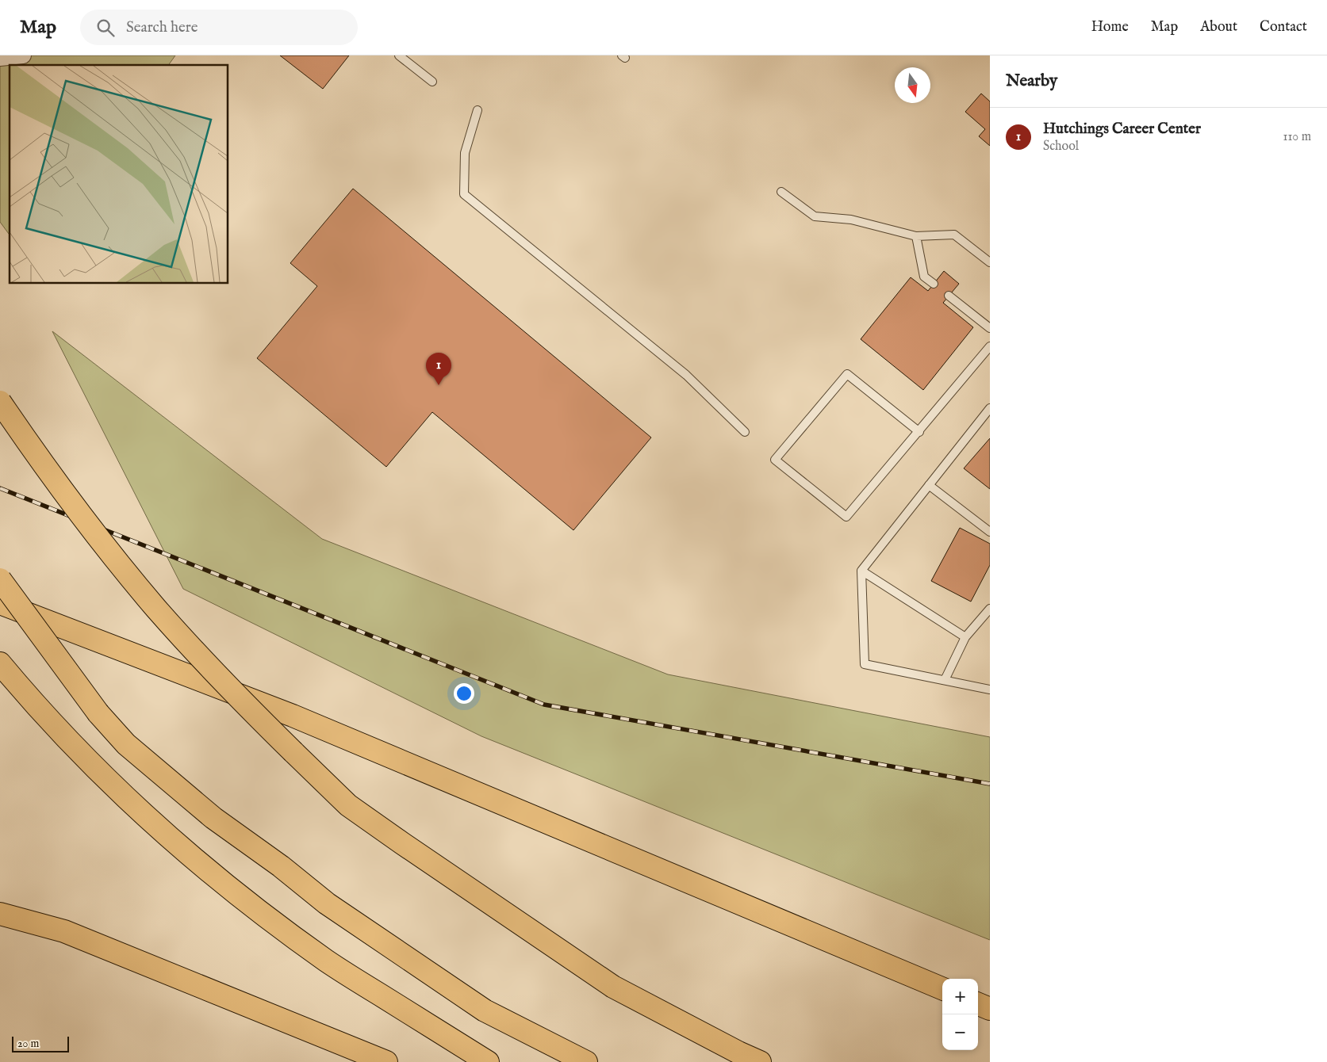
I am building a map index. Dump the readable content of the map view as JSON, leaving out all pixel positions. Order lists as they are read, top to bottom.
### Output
{
  "scale_bar": "20 m",
  "north": "bottom",
  "page": {
    "header": "Map",
    "search": "Search here",
    "nav": [
      "Home",
      "Map",
      "About",
      "Contact"
    ],
    "heading": "Nearby",
    "list": [
      {
        "mark": "1",
        "name": "Hutchings Career Center",
        "note": "School",
        "value": "110 m"
      }
    ],
    "pins": "1",
    "map_buttons": ["+", "−"],
    "scale": "20 m"
  }
}
